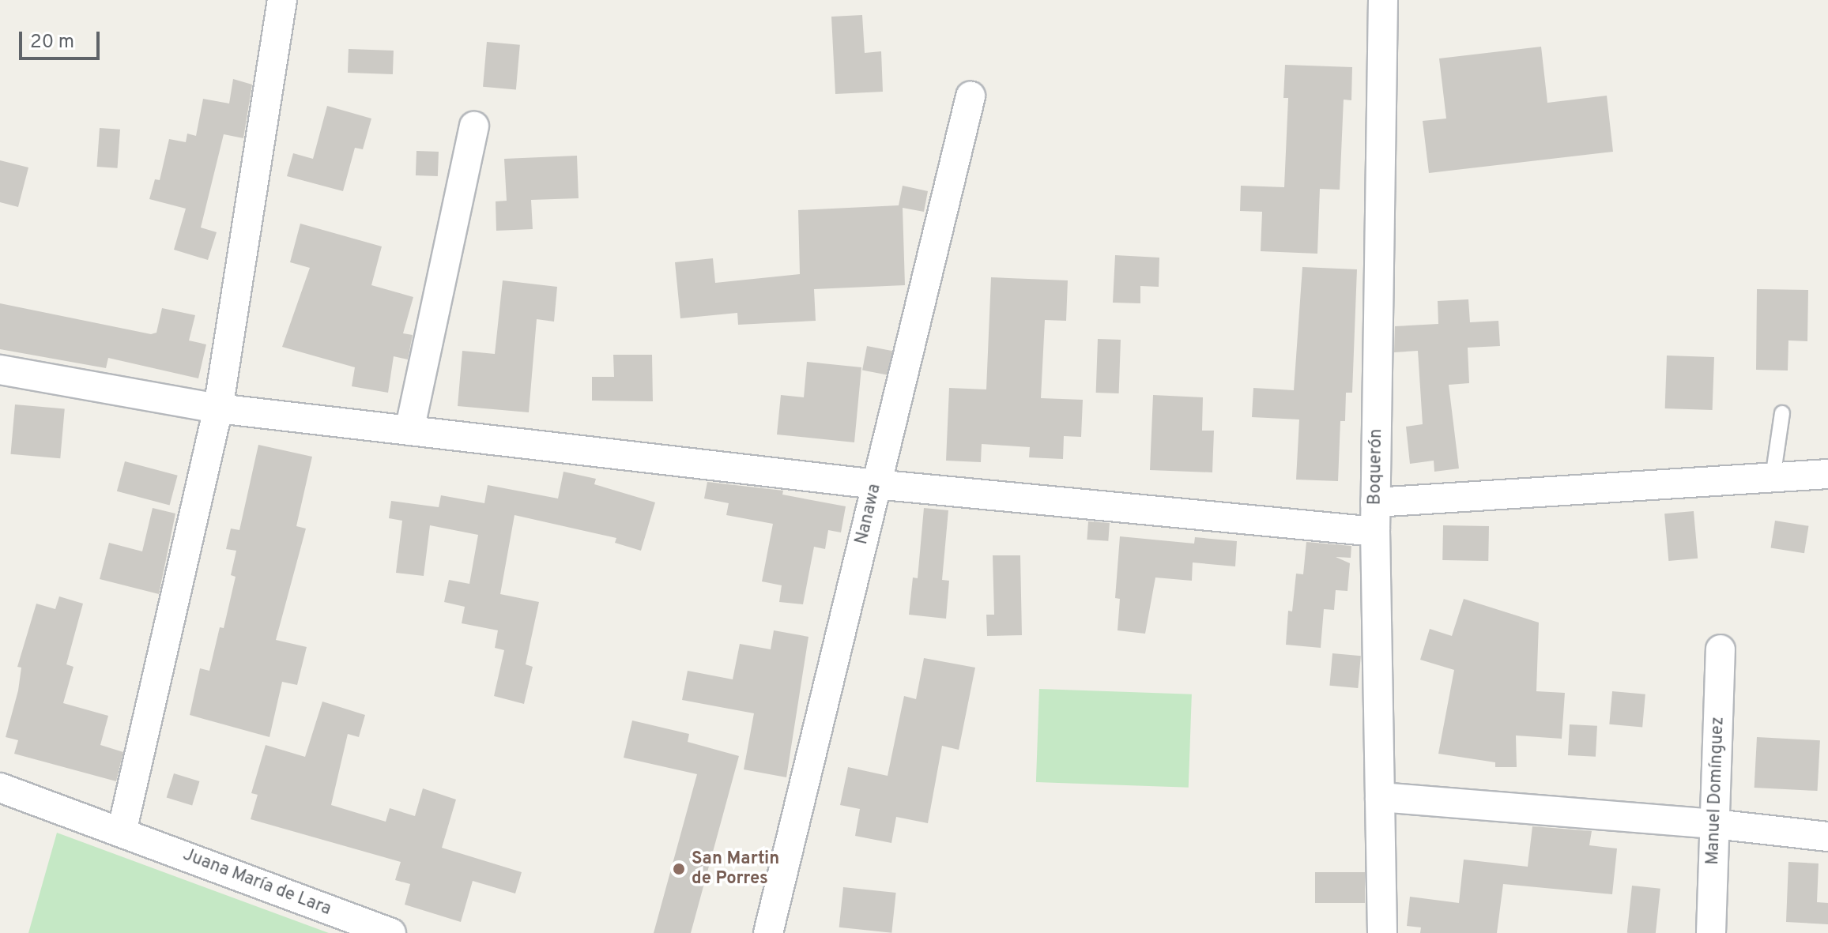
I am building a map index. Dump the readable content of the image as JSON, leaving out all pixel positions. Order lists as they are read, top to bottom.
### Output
{
  "streets": {
    "street": [
      "Boquerón",
      "Nanawa",
      "Manuel Domínguez",
      "Juana María de Lara"
    ]
  },
  "places": ["San Martin de Porres"],
  "scale_bar": "20 m"
}
